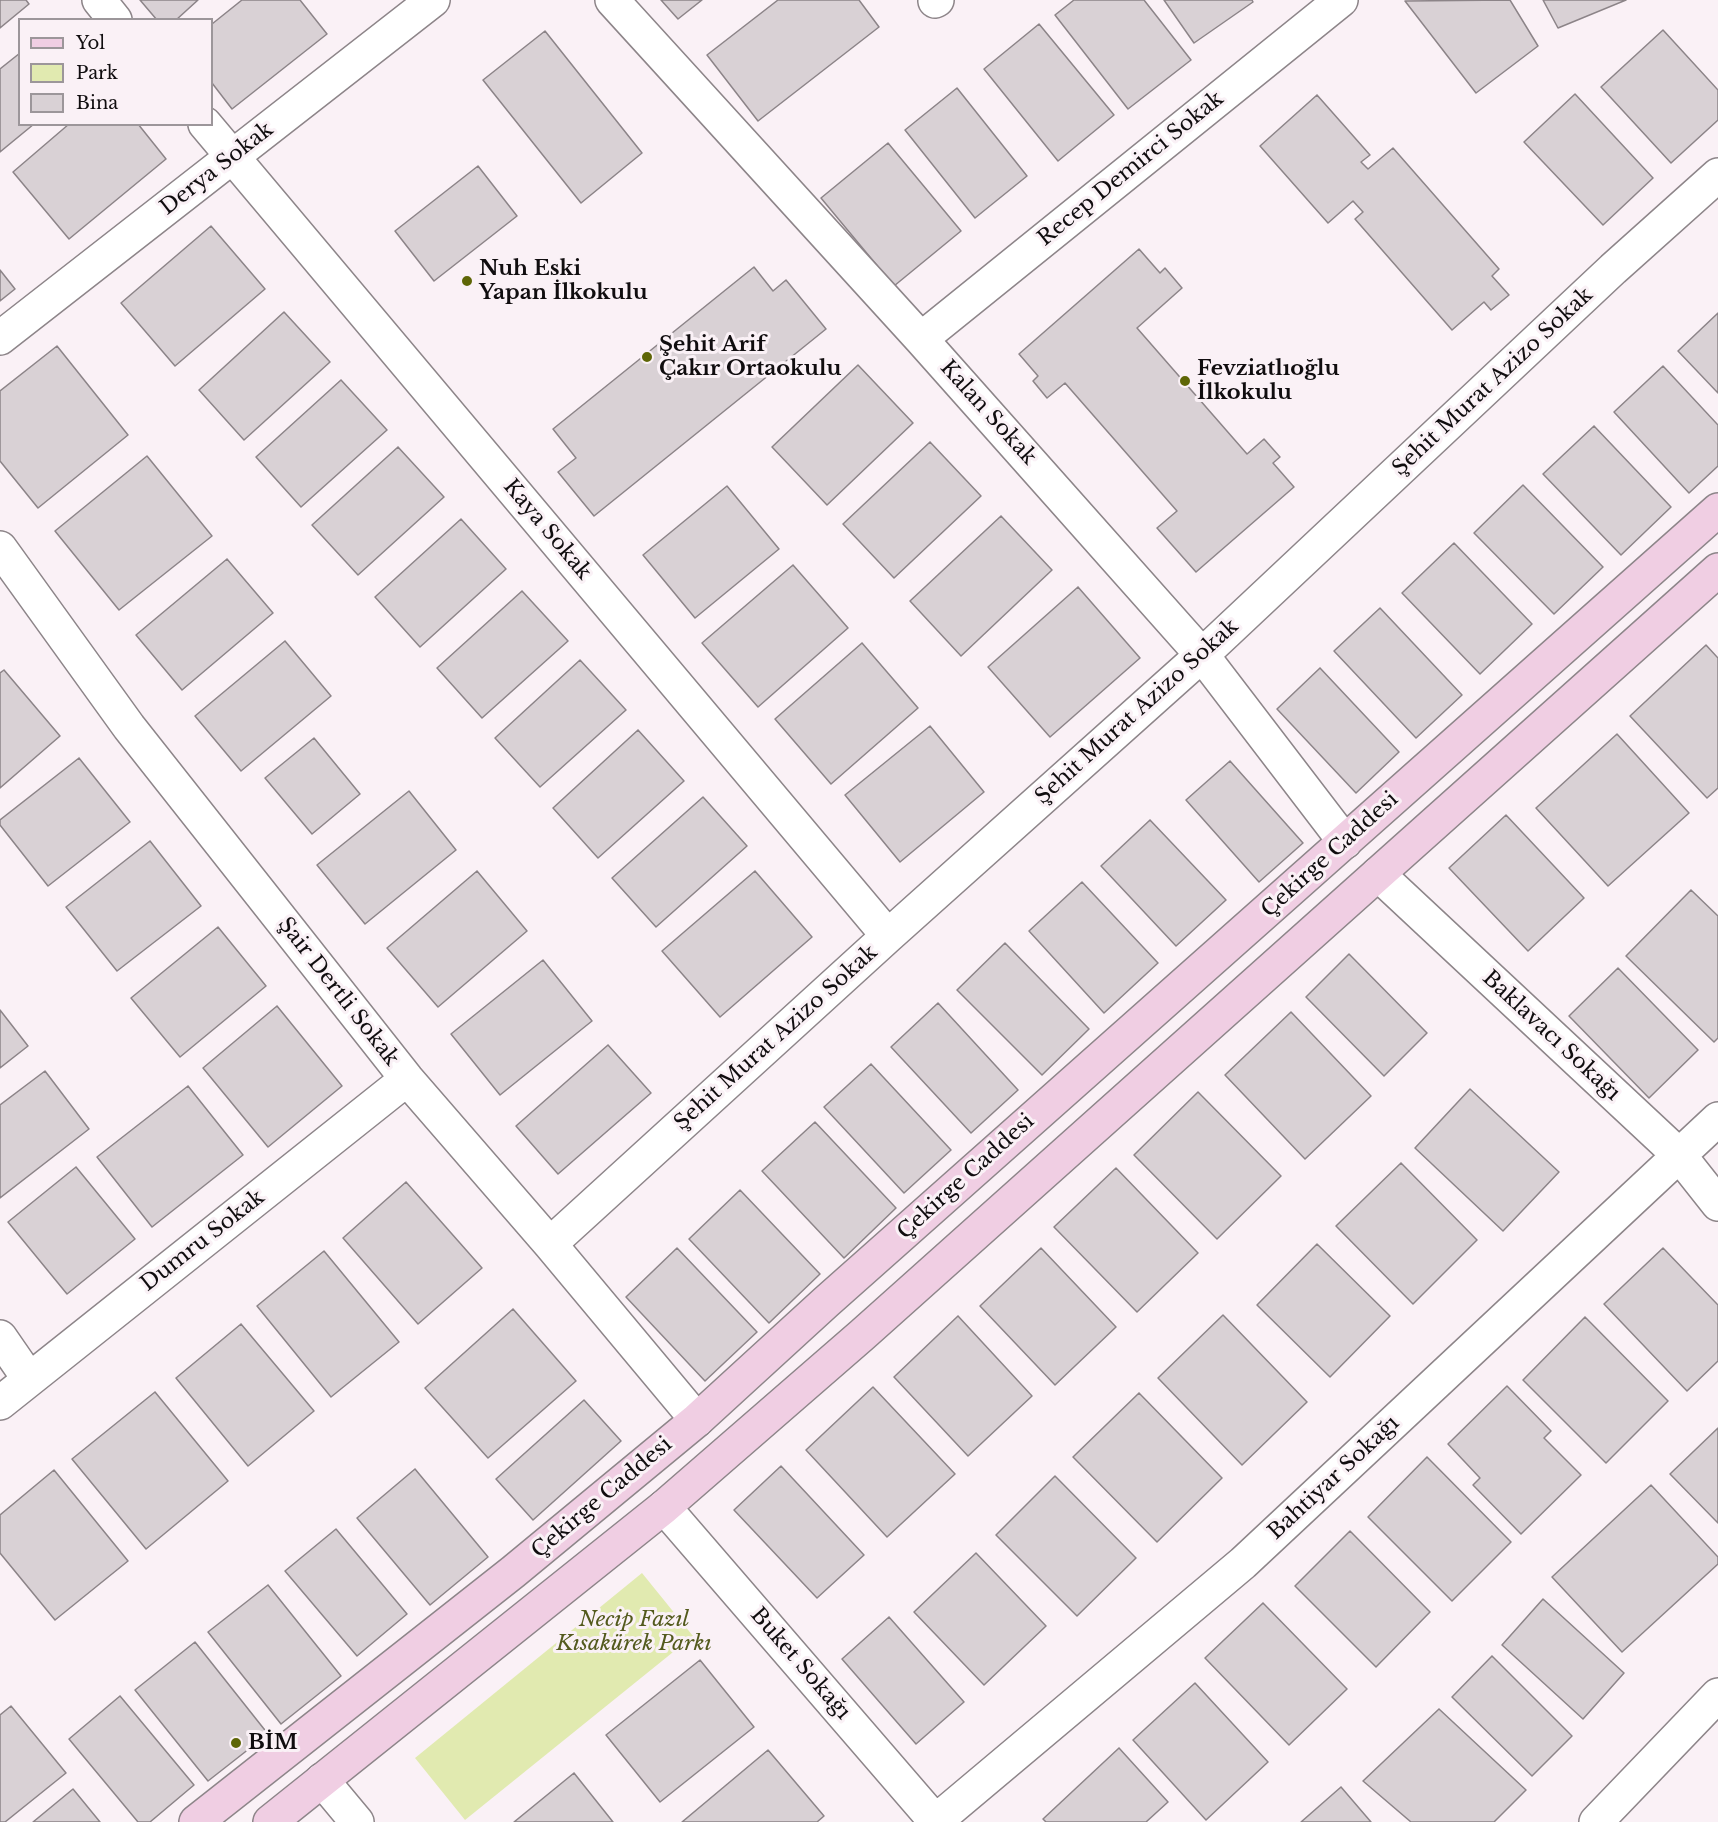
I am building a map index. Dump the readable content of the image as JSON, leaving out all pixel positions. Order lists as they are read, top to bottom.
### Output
{
  "streets": {
    "main road": ["Çekirge Caddesi"],
    "street": [
      "Derya Sokak",
      "Recep Demirci Sokak",
      "Şehit Murat Azizo Sokak",
      "Kalan Sokak",
      "Kaya Sokak",
      "Şair Dertli Sokak",
      "Baklavacı Sokağı",
      "Dumru Sokak",
      "Bahtiyar Sokağı",
      "Buket Sokağı"
    ]
  },
  "crossings": [
    ["Derya Sokak", "Kaya Sokak"],
    ["Recep Demirci Sokak", "Kalan Sokak"],
    ["Şehit Murat Azizo Sokak", "Kalan Sokak"],
    ["Şehit Murat Azizo Sokak", "Kaya Sokak"],
    ["Şehit Murat Azizo Sokak", "Şair Dertli Sokak"],
    ["Kalan Sokak", "Çekirge Caddesi"],
    ["Çekirge Caddesi", "Şair Dertli Sokak"],
    ["Çekirge Caddesi", "Baklavacı Sokağı"],
    ["Çekirge Caddesi", "Buket Sokağı"],
    ["Şair Dertli Sokak", "Dumru Sokak"],
    ["Baklavacı Sokağı", "Bahtiyar Sokağı"],
    ["Bahtiyar Sokağı", "Buket Sokağı"]
  ],
  "parks": ["Necip Fazıl Kısakürek Parkı"],
  "places": [
    "Nuh Eski Yapan İlkokulu",
    "Şehit Arif Çakır Ortaokulu",
    "Fevziatlıoğlu İlkokulu",
    "BİM"
  ],
  "legend": ["Yol", "Park", "Bina"]
}
